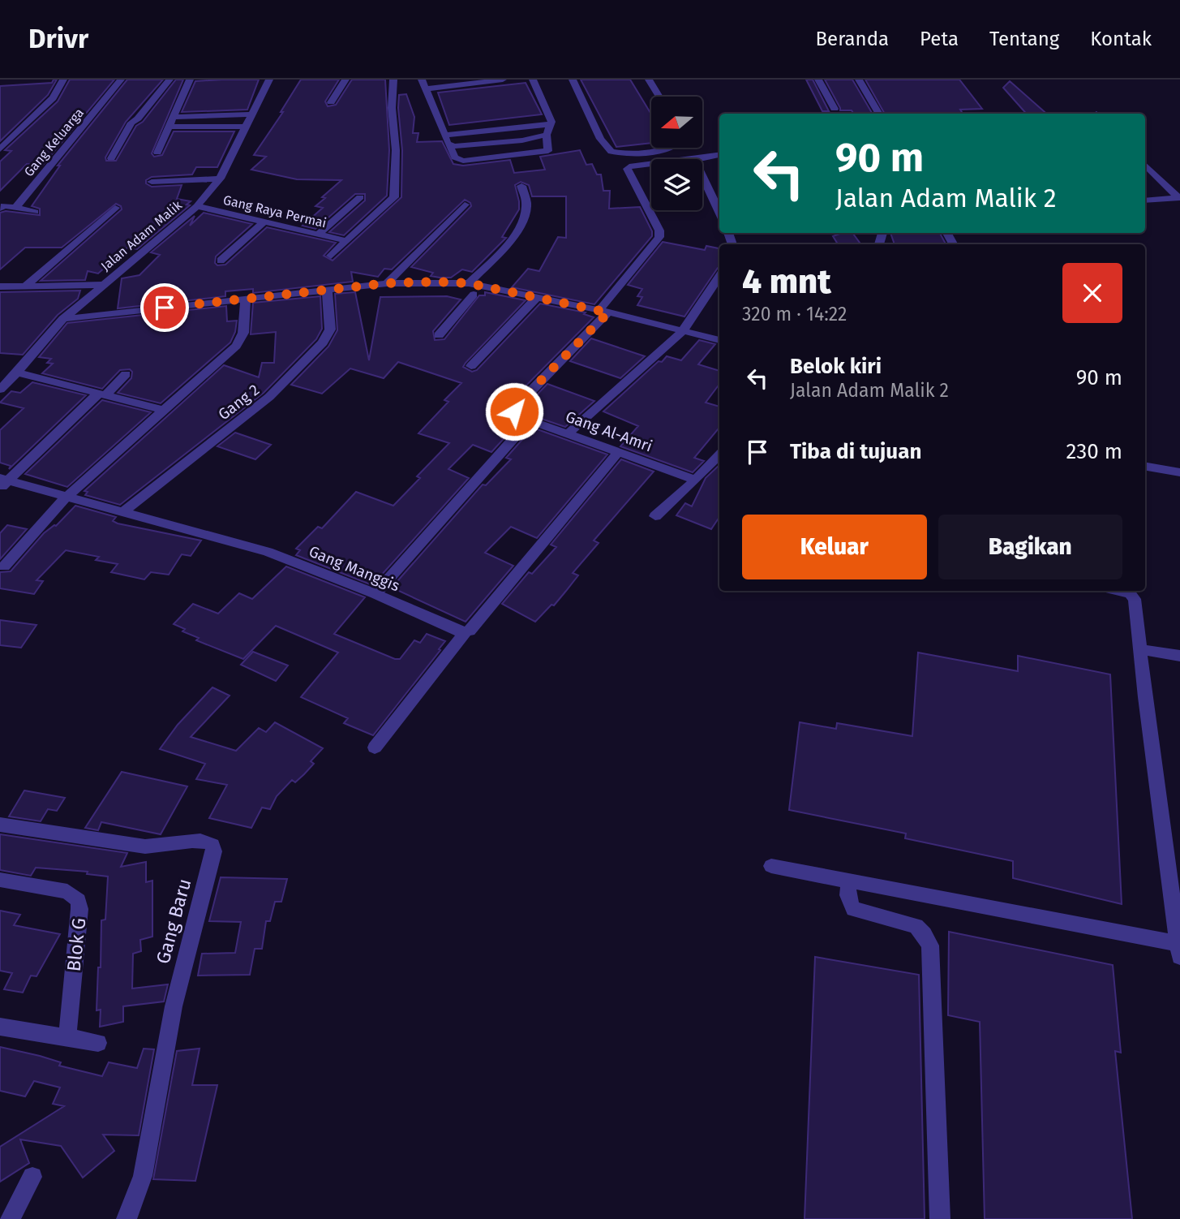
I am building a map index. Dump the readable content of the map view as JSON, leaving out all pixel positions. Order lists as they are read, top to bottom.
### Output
{
  "streets": {
    "street": [
      "Gang Keluarga",
      "Gang Raya Permai",
      "Jalan Adam Malik",
      "Gang 2",
      "Gang Al-Amri",
      "Gang Manggis",
      "Gang Baru",
      "Blok G"
    ]
  },
  "crossings": [
    ["Gang Raya Permai", "Jalan Adam Malik"],
    ["Gang 2", "Gang Manggis"]
  ],
  "north": "left",
  "page": {
    "header": "Drivr",
    "nav": [
      "Beranda",
      "Peta",
      "Tentang",
      "Kontak"
    ],
    "turn": ["90 m", "Jalan Adam Malik 2"],
    "heading": ["4 mnt", "320 m · 14:22"],
    "list": [
      {
        "name": "Belok kiri",
        "note": "Jalan Adam Malik 2",
        "value": "90 m"
      },
      {
        "name": "Tiba di tujuan",
        "value": "230 m"
      }
    ],
    "buttons": ["Keluar", "Bagikan"]
  }
}
